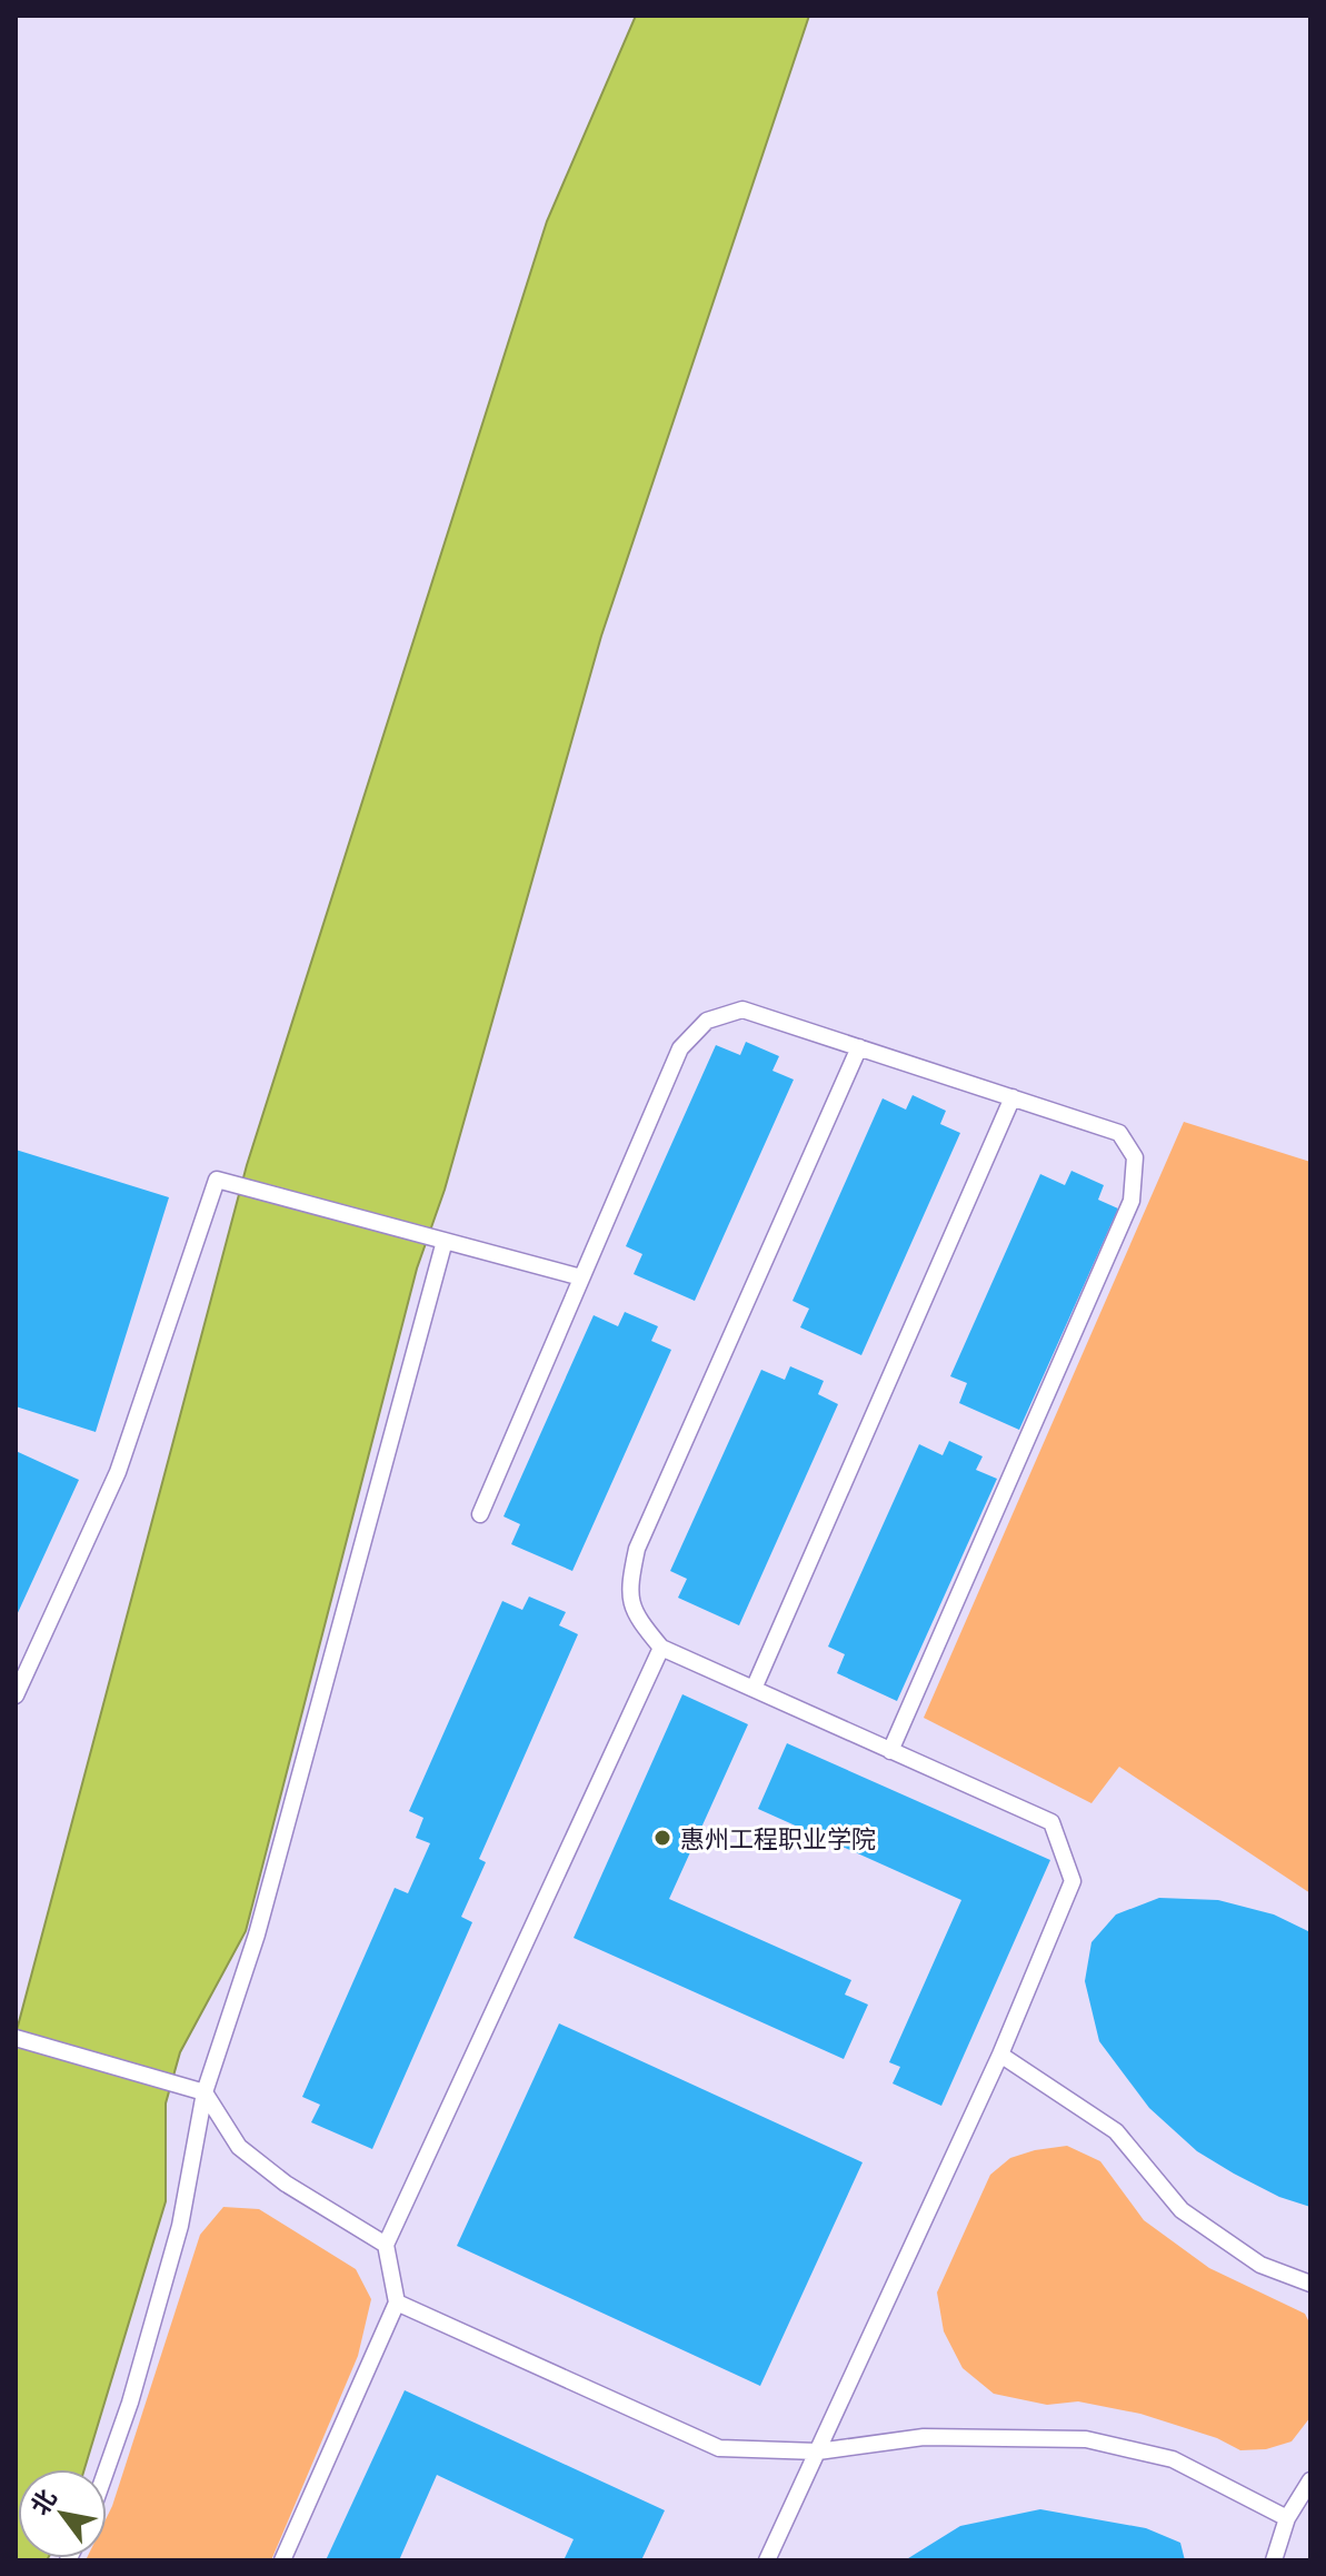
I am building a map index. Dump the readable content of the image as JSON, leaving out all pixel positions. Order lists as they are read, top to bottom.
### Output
{
  "places": ["惠州工程职业学院"],
  "north": "top left"
}
